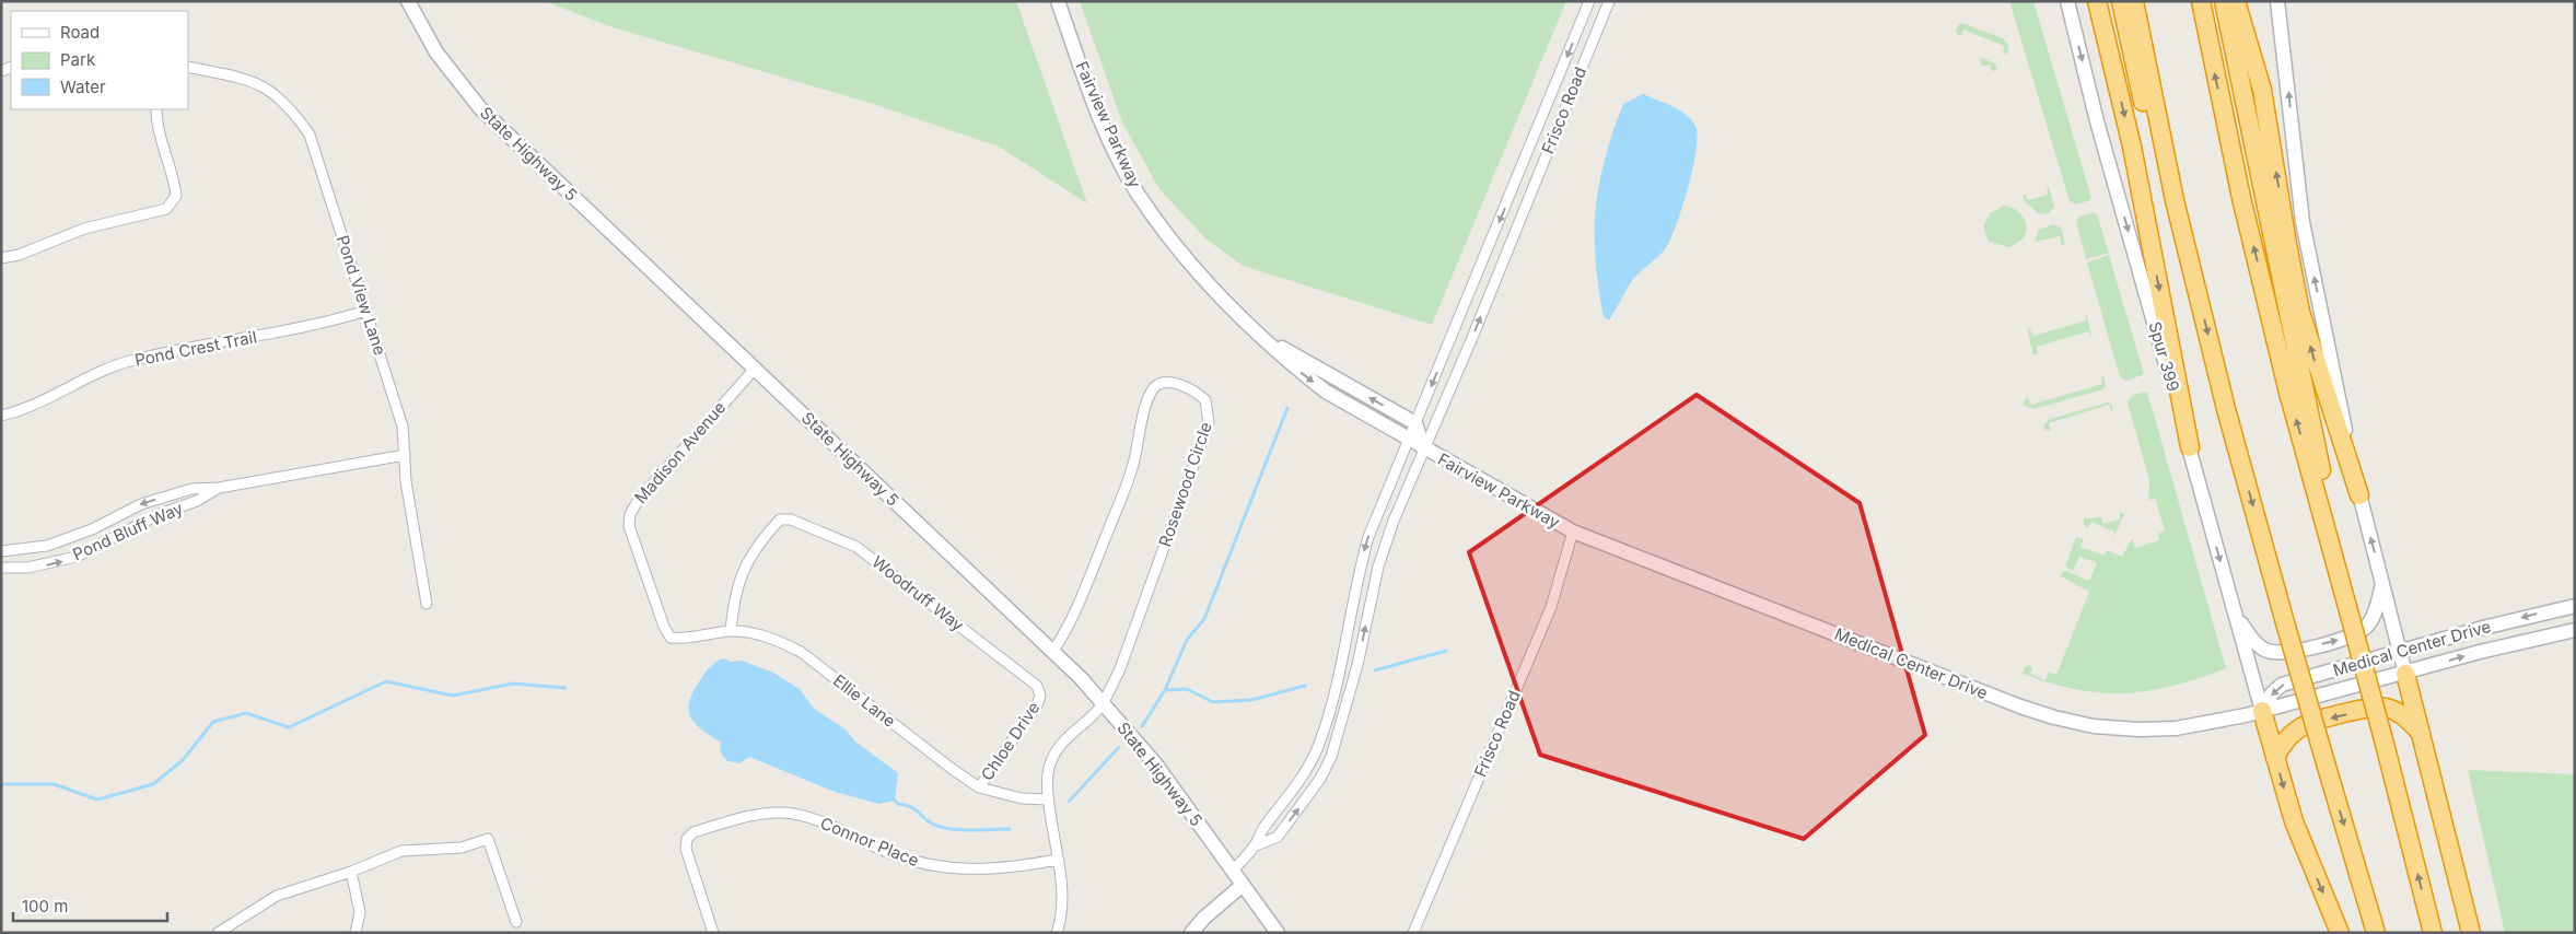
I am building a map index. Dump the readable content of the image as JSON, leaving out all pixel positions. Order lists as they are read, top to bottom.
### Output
{
  "streets": {
    "main road": [
      "Fairview Parkway",
      "State Highway 5",
      "Spur 399",
      "Medical Center Drive"
    ],
    "street": [
      "Frisco Road",
      "Pond View Lane",
      "Pond Crest Trail",
      "Madison Avenue",
      "Rosewood Circle",
      "Pond Bluff Way",
      "Woodruff Way",
      "Ellie Lane",
      "Chloe Drive",
      "Connor Place"
    ]
  },
  "crossings": [
    ["Frisco Road", "Fairview Parkway"],
    ["Frisco Road", "Medical Center Drive"],
    ["Fairview Parkway", "Medical Center Drive"],
    ["State Highway 5", "Madison Avenue"],
    ["State Highway 5", "Rosewood Circle"],
    ["Pond View Lane", "Pond Crest Trail"],
    ["Pond View Lane", "Pond Bluff Way"],
    ["Spur 399", "Medical Center Drive"],
    ["Madison Avenue", "Ellie Lane"],
    ["Rosewood Circle", "Ellie Lane"],
    ["Rosewood Circle", "Connor Place"],
    ["Woodruff Way", "Ellie Lane"],
    ["Woodruff Way", "Chloe Drive"],
    ["Ellie Lane", "Chloe Drive"]
  ],
  "one_way": ["Spur 399"],
  "legend": ["Road", "Park", "Water"],
  "scale_bar": "100 m"
}
